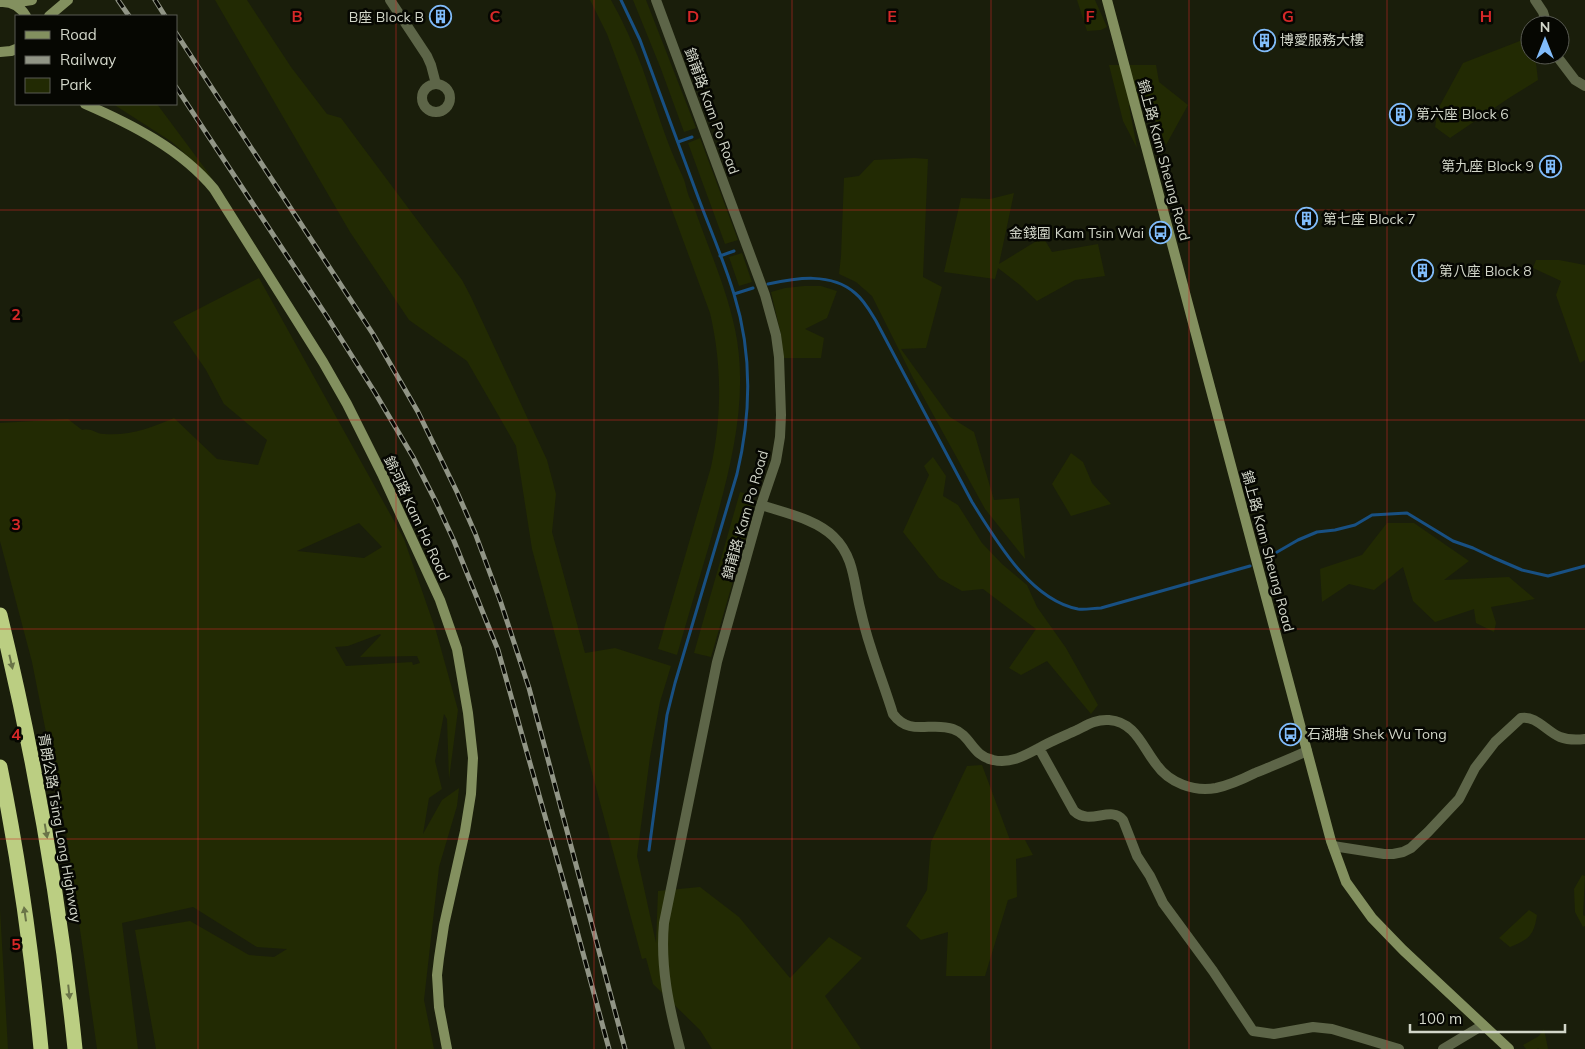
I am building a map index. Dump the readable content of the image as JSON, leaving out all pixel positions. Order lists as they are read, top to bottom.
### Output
{
  "streets": {
    "highway": ["青朗公路 Tsing Long Highway"],
    "main road": ["錦上路 Kam Sheung Road", "錦河路 Kam Ho Road"],
    "street": ["錦莆路 Kam Po Road"]
  },
  "places": {
    "building": [
      "B座 Block B",
      "博愛服務大樓",
      "第六座 Block 6",
      "第九座 Block 9",
      "第七座 Block 7",
      "第八座 Block 8"
    ],
    "bus stop": ["金錢圍 Kam Tsin Wai", "石湖塘 Shek Wu Tong"]
  },
  "legend": ["Road", "Railway", "Park"],
  "scale_bar": "100 m",
  "north": "top",
  "grid": {
    "columns": [
      "B",
      "C",
      "D",
      "E",
      "F",
      "G",
      "H"
    ],
    "rows": [
      "2",
      "3",
      "4",
      "5"
    ]
  }
}
